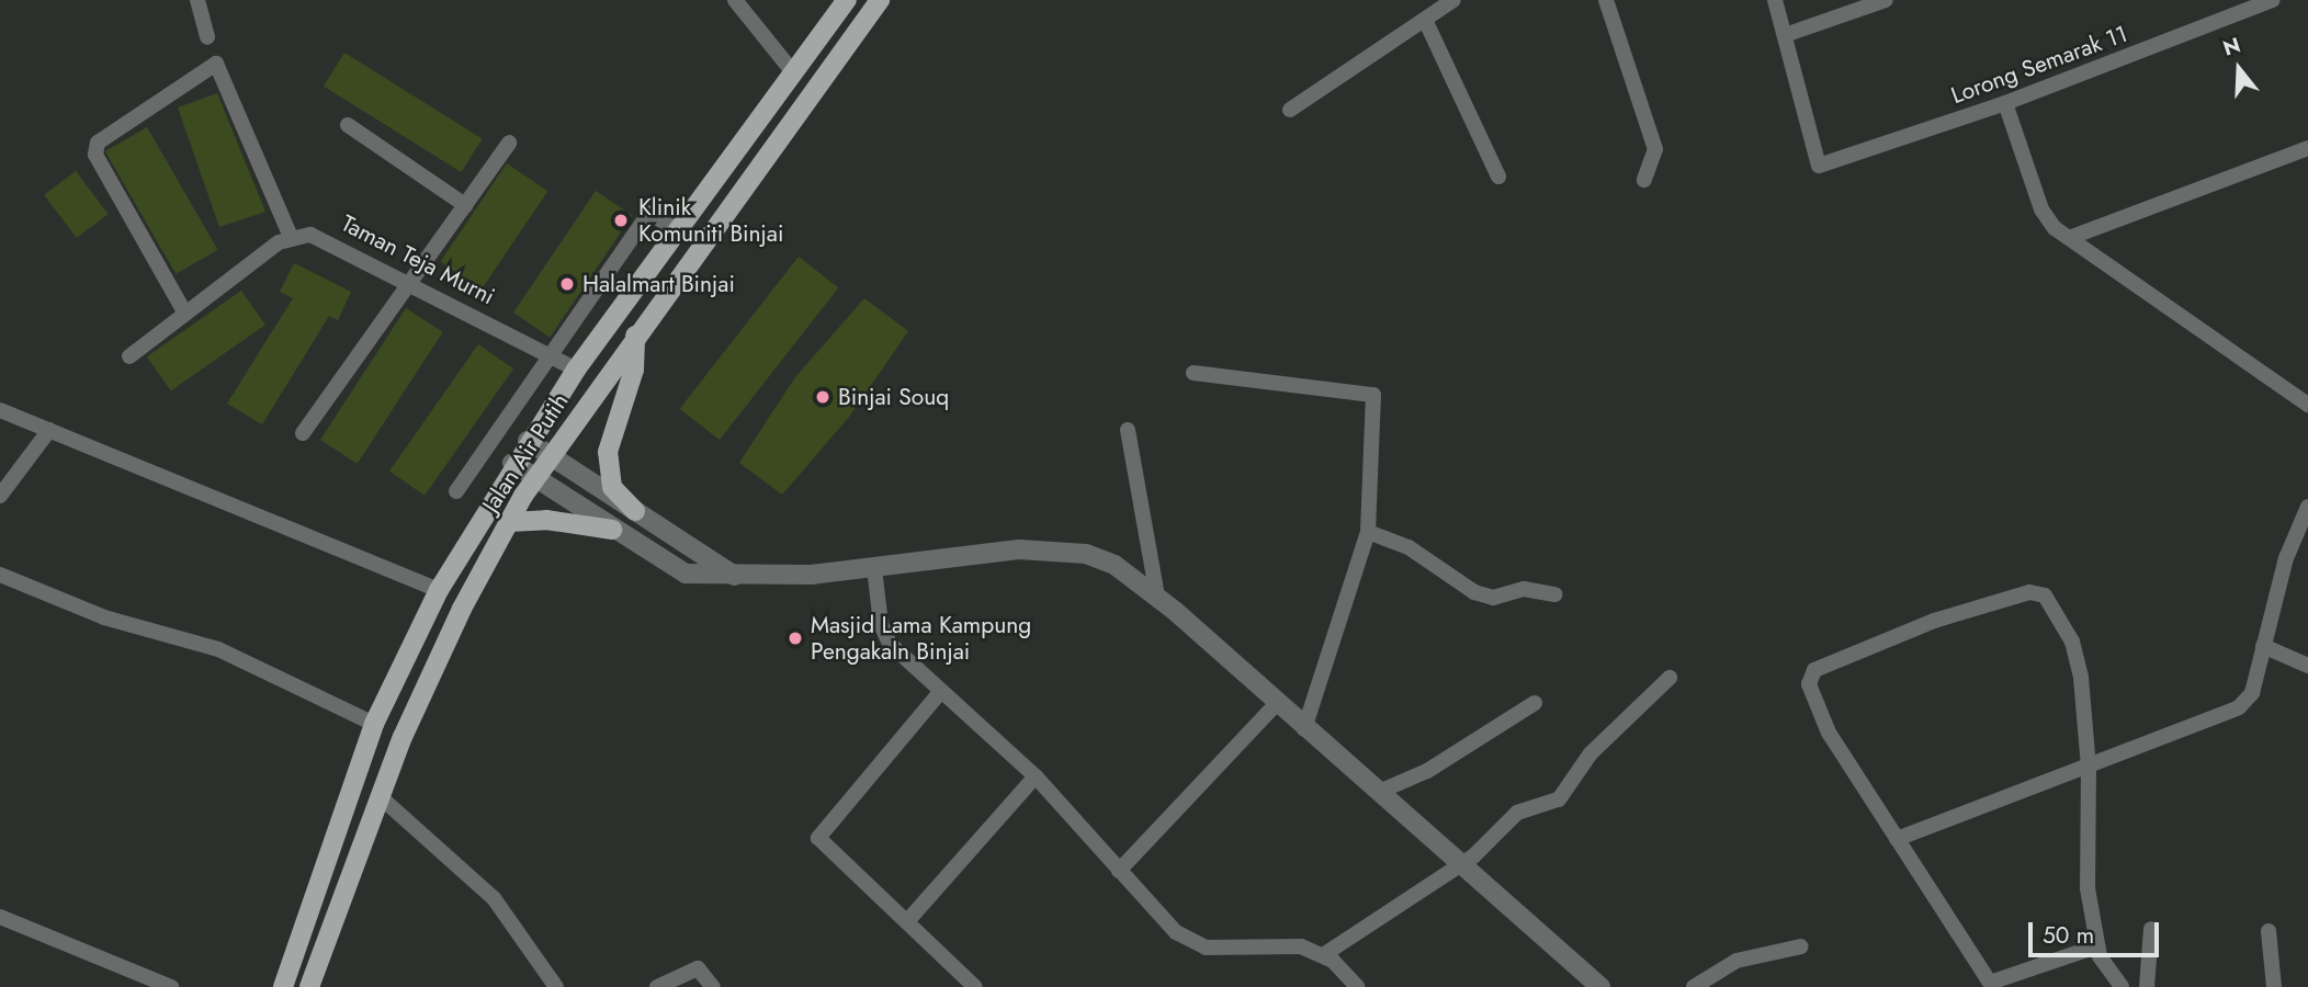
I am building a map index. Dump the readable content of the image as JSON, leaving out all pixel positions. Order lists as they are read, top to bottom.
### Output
{
  "streets": {
    "main road": ["Jalan Air Putih"],
    "street": ["Lorong Semarak 11", "Taman Teja Murni"]
  },
  "crossings": [
    ["Taman Teja Murni", "Jalan Air Putih"]
  ],
  "places": [
    "Klinik Komuniti Binjai",
    "Halalmart Binjai",
    "Binjai Souq",
    "Masjid Lama Kampung Pengakaln Binjai"
  ],
  "scale_bar": "50 m",
  "north": "top"
}
